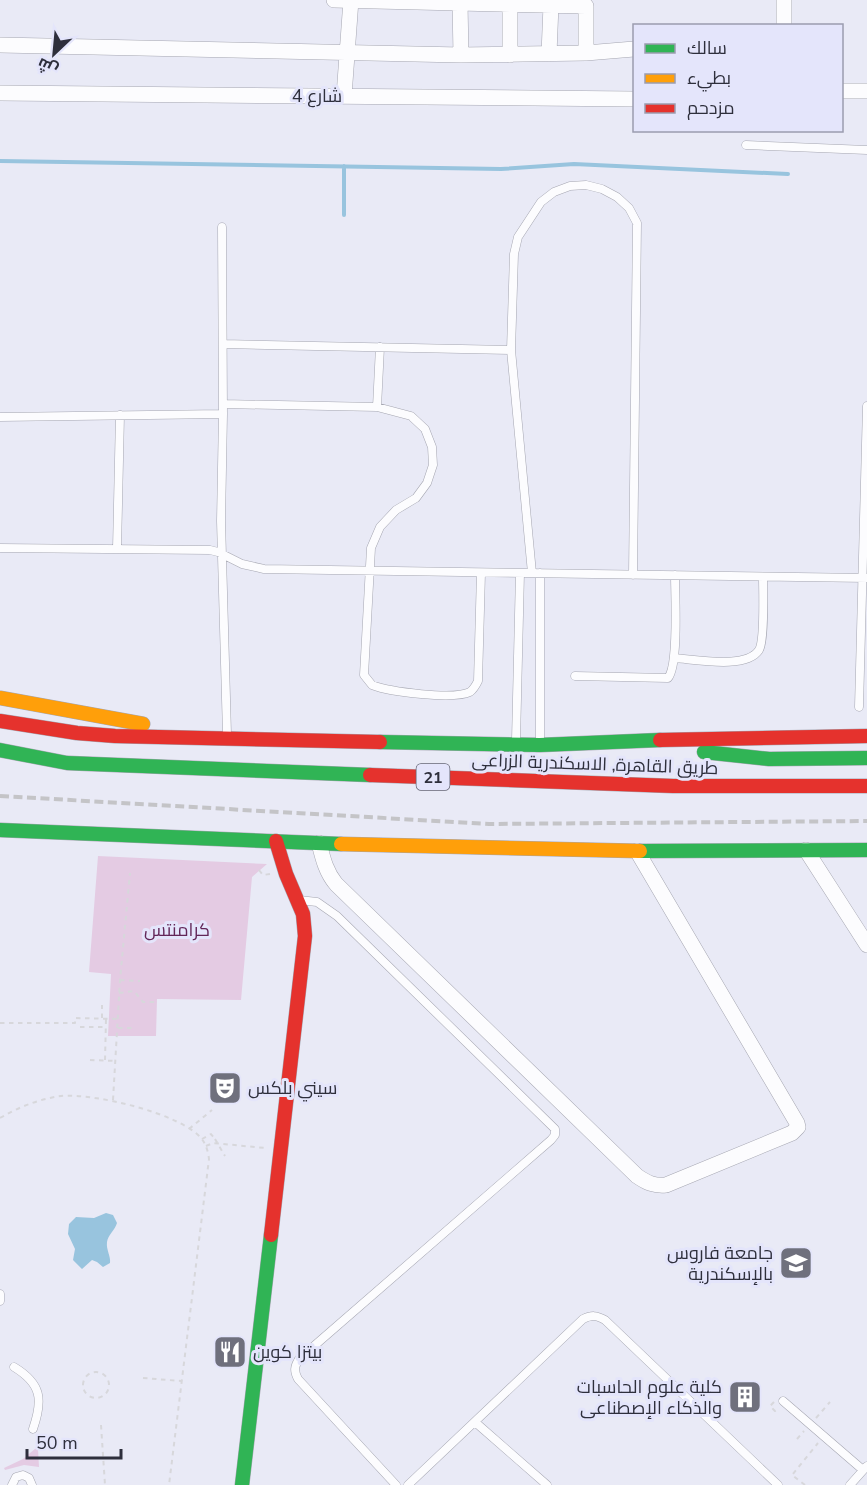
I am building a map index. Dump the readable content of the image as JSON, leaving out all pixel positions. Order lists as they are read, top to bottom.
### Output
{
  "streets": {
    "main road": ["طريق القاهرة, الاسكندرية الزراعى", "21"],
    "street": ["شارع 4"]
  },
  "parks": ["كرامنتس"],
  "places": {
    "theatre": ["سيني بلكس"],
    "school or university": ["جامعة فاروس بالإسكندرية"],
    "restaurant": ["بيتزا كوين"],
    "building": ["كلية علوم الحاسبات والذكاء الإصطناعى"]
  },
  "legend": ["سالك", "بطيء", "مزدحم"],
  "scale_bar": "50 m",
  "north": "bottom left"
}
